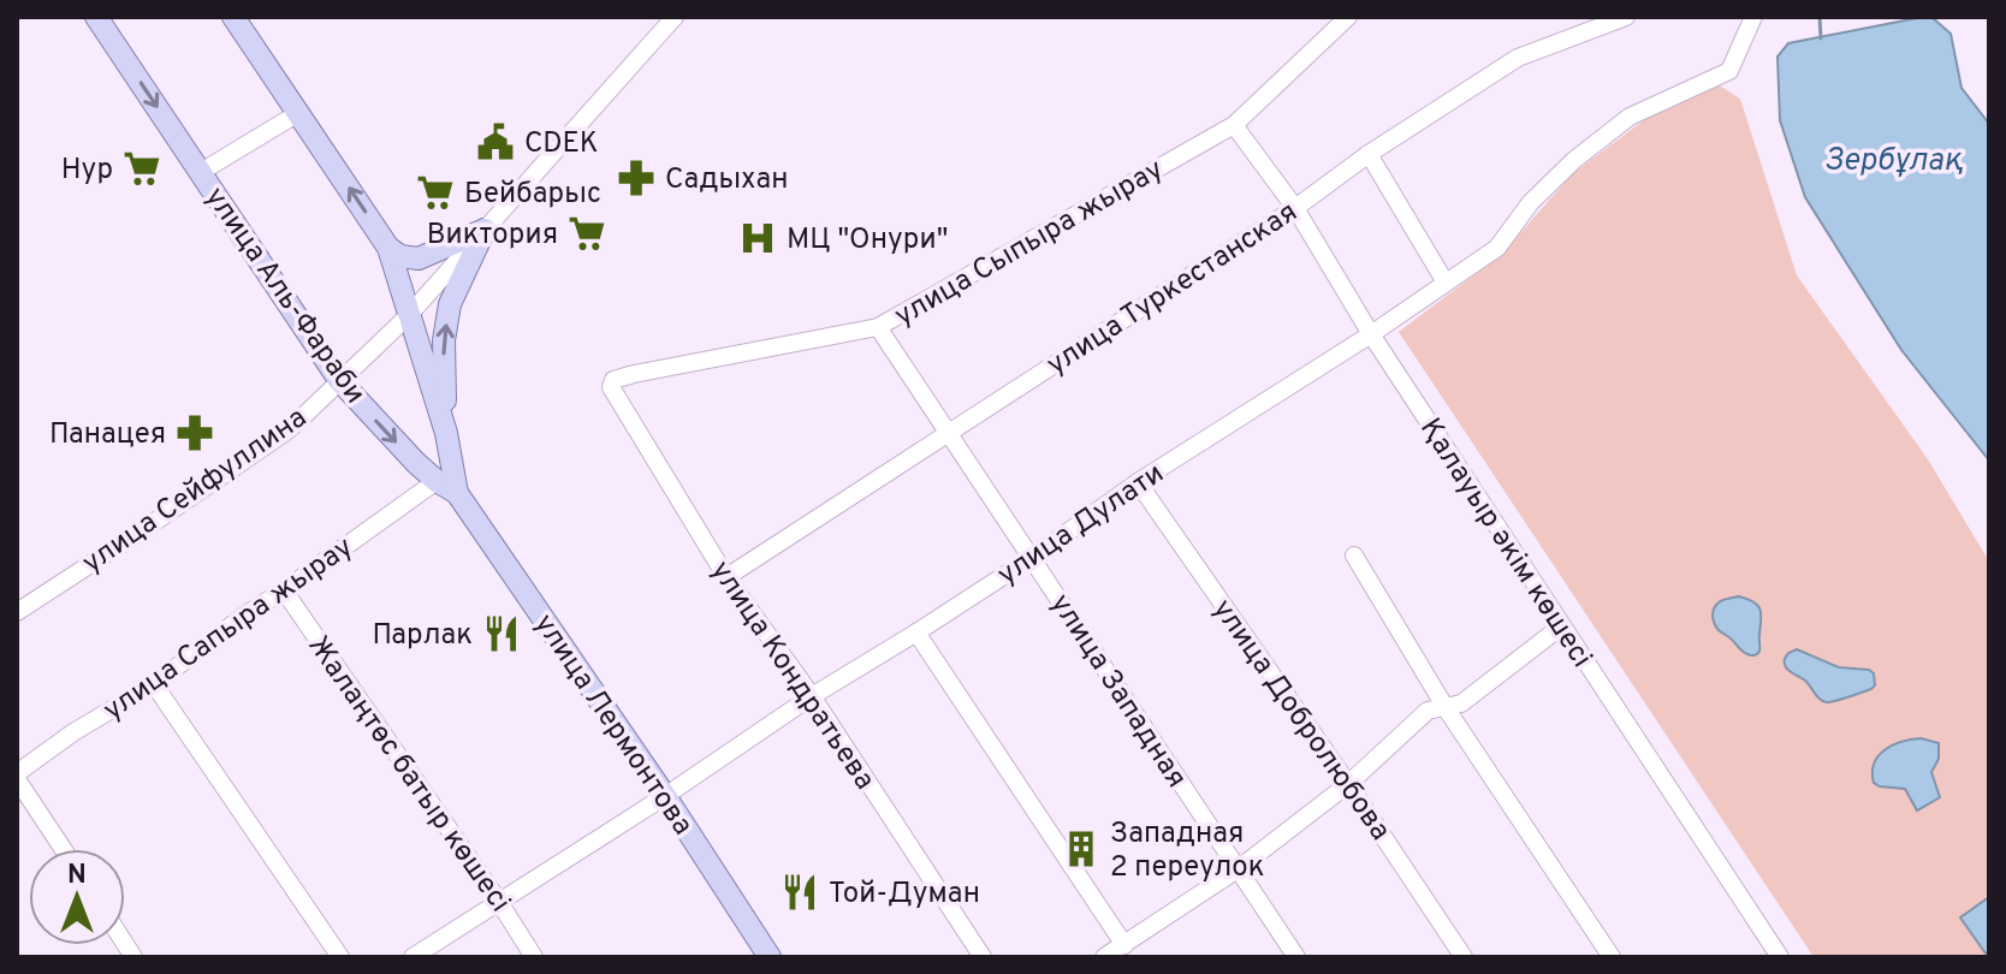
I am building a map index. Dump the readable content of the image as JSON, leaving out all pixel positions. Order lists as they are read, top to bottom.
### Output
{
  "streets": {
    "main road": ["улица Аль-Фараби", "улица Лермонтова"],
    "street": [
      "улица Сыпыра жырау",
      "улица Туркестанская",
      "улица Сейфуллина",
      "улица Дулати",
      "Қалауыр әкім көшесі",
      "улица Сапыра жырау",
      "улица Кондратьева",
      "улица Западная",
      "улица Добролюбова",
      "Жалаңтөс батыр көшесі"
    ]
  },
  "crossings": [
    ["улица Сыпыра жырау", "Қалауыр әкім көшесі"],
    ["улица Сыпыра жырау", "улица Кондратьева"],
    ["улица Сыпыра жырау", "улица Западная"],
    ["улица Туркестанская", "Қалауыр әкім көшесі"],
    ["улица Туркестанская", "улица Кондратьева"],
    ["улица Туркестанская", "улица Западная"],
    ["улица Аль-Фараби", "улица Сейфуллина"],
    ["улица Аль-Фараби", "улица Сапыра жырау"],
    ["улица Аль-Фараби", "улица Лермонтова"],
    ["улица Дулати", "Қалауыр әкім көшесі"],
    ["улица Дулати", "улица Кондратьева"],
    ["улица Дулати", "улица Западная"],
    ["улица Дулати", "улица Добролюбова"],
    ["улица Дулати", "улица Лермонтова"],
    ["улица Дулати", "Жалаңтөс батыр көшесі"],
    ["улица Сапыра жырау", "Жалаңтөс батыр көшесі"]
  ],
  "water": ["Зербұлақ"],
  "places": {
    "public building": ["CDEK"],
    "supermarket": ["Нур", "Бейбарыс", "Виктория"],
    "pharmacy": ["Садыхан", "Панацея"],
    "hospital": ["МЦ \"Онури\""],
    "restaurant": ["Парлак", "Той-Думан"],
    "building": ["Западная 2 переулок"]
  },
  "north": "top"
}
